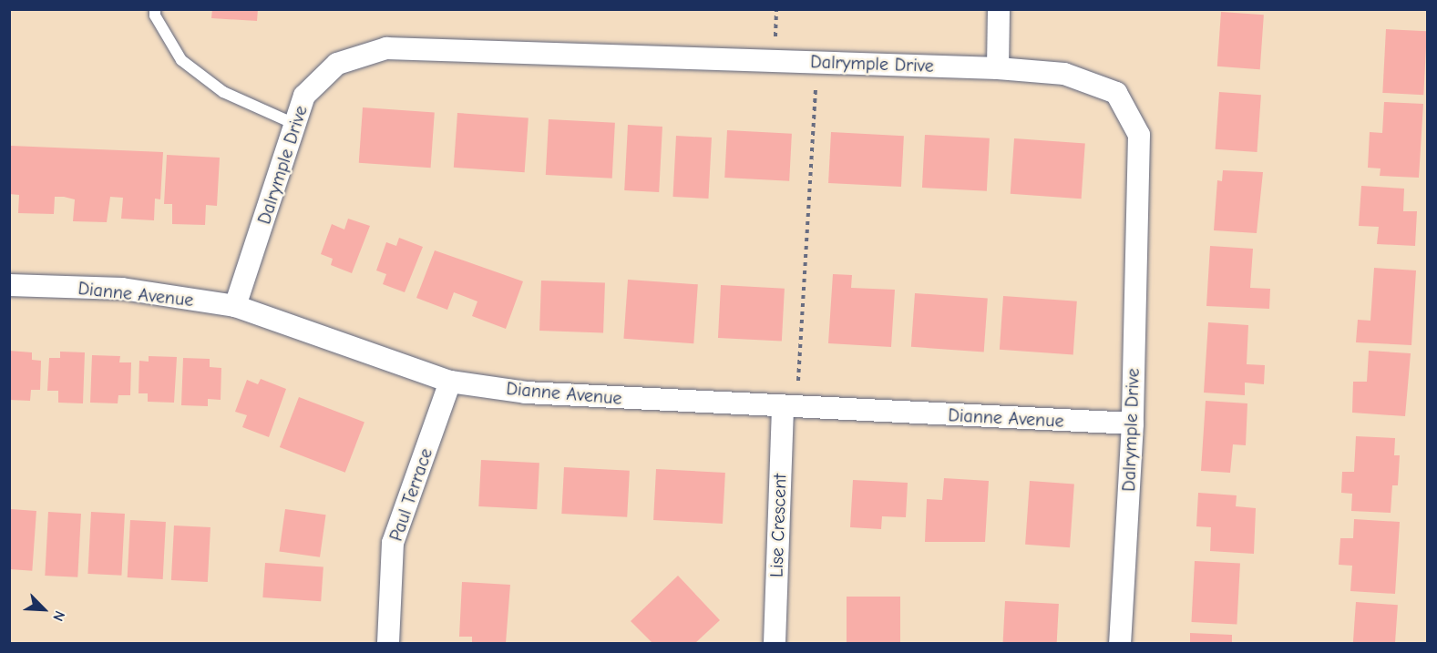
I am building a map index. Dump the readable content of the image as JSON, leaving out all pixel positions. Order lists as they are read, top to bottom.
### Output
{
  "streets": {
    "street": [
      "Dalrymple Drive",
      "Dianne Avenue",
      "Paul Terrace",
      "Lise Crescent"
    ]
  },
  "crossings": [
    ["Dalrymple Drive", "Dianne Avenue"],
    ["Dianne Avenue", "Paul Terrace"],
    ["Dianne Avenue", "Lise Crescent"]
  ],
  "north": "bottom right"
}
